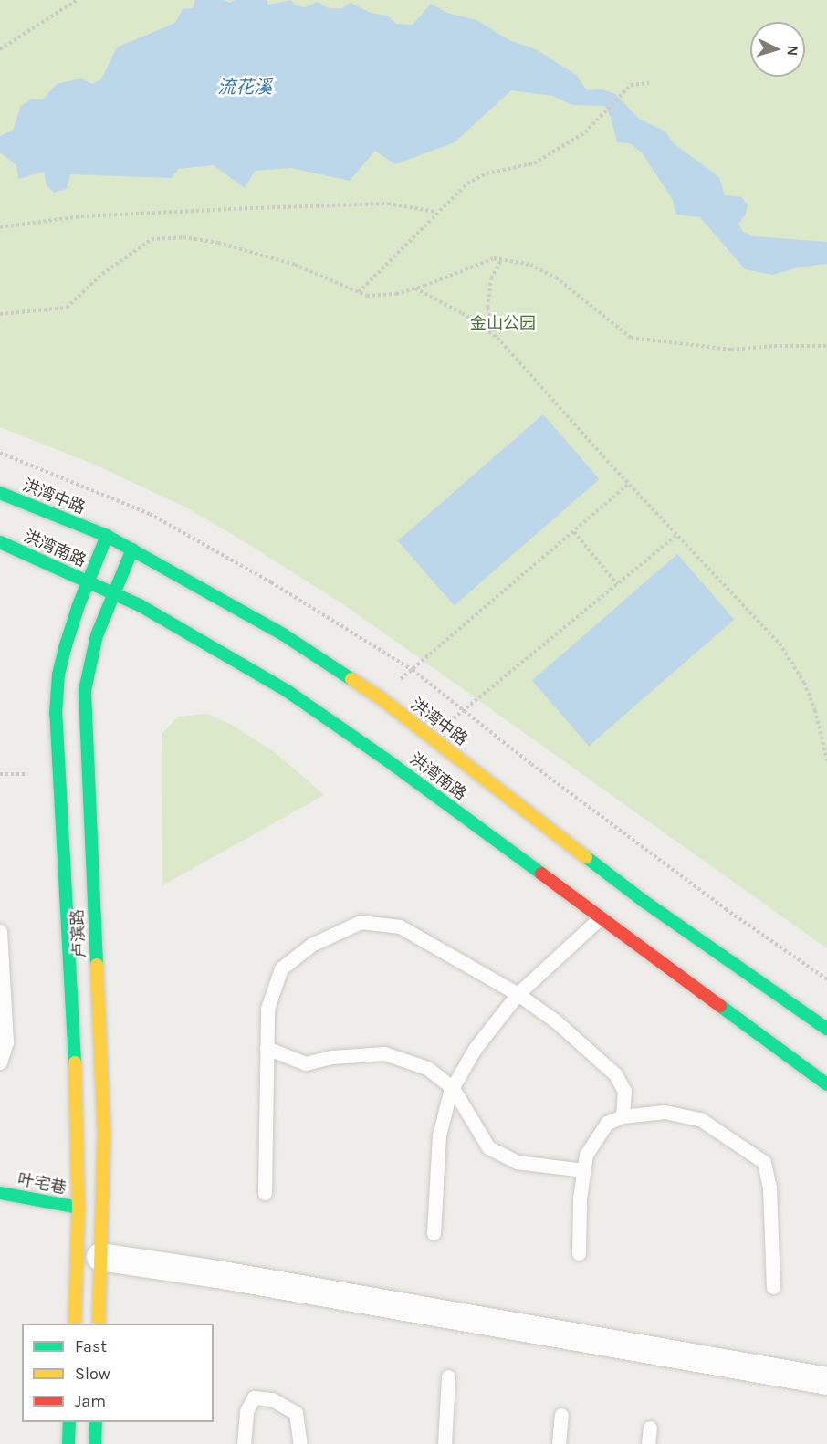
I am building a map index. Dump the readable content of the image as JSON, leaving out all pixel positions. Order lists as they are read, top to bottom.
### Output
{
  "streets": {
    "main road": [
      "洪湾中路",
      "洪湾南路",
      "卢滨路",
      "叶宅巷"
    ]
  },
  "crossings": [
    ["洪湾中路", "卢滨路"],
    ["洪湾南路", "卢滨路"]
  ],
  "water": ["流花溪"],
  "parks": ["金山公园"],
  "legend": ["Fast", "Slow", "Jam"],
  "north": "right"
}
